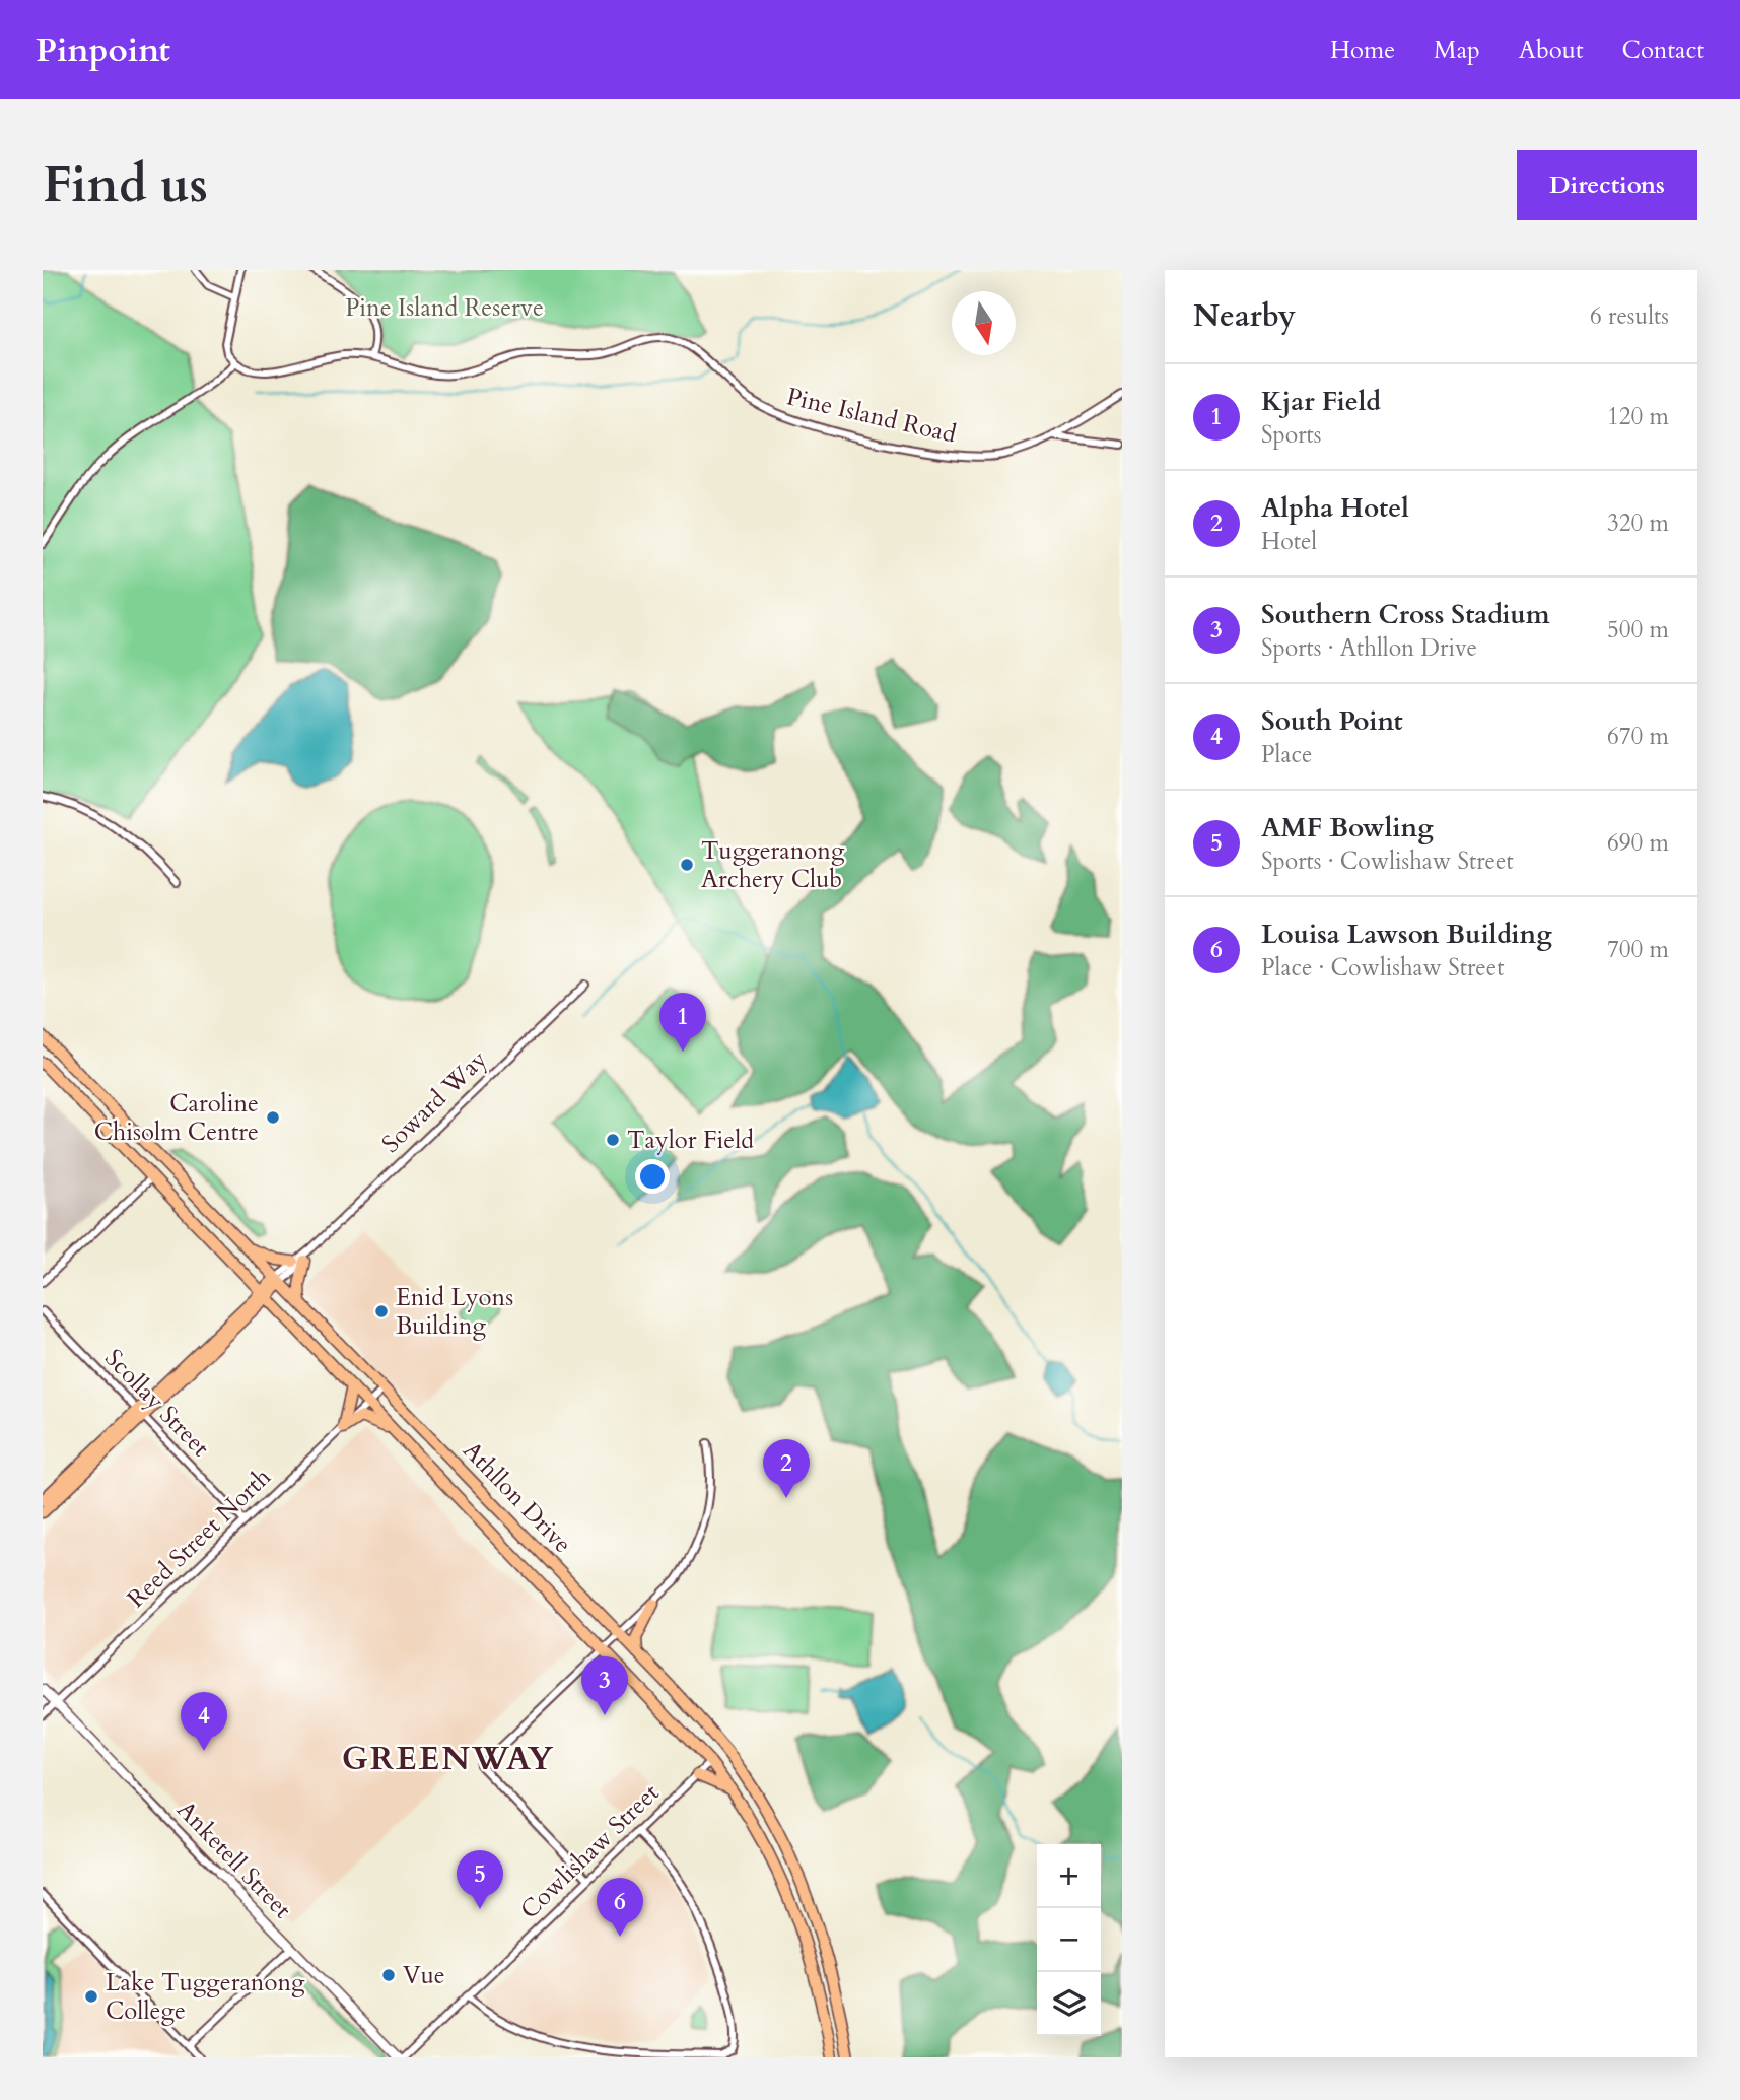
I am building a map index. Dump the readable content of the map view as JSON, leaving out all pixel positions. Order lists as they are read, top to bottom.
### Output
{
  "streets": {
    "main road": ["Soward Way", "Athllon Drive"],
    "street": [
      "Pine Island Road",
      "Scollay Street",
      "Reed Street North",
      "Cowlishaw Street",
      "Anketell Street"
    ]
  },
  "crossings": [
    ["Soward Way", "Scollay Street"],
    ["Soward Way", "Athllon Drive"],
    ["Scollay Street", "Reed Street North"],
    ["Athllon Drive", "Reed Street North"],
    ["Athllon Drive", "Cowlishaw Street"],
    ["Reed Street North", "Anketell Street"]
  ],
  "districts": ["GREENWAY"],
  "parks": ["Pine Island Reserve"],
  "places": [
    "Tuggeranong Archery Club",
    "Caroline Chisolm Centre",
    "Taylor Field",
    "Enid Lyons Building",
    "Vue",
    "Lake Tuggeranong College"
  ],
  "north": "bottom",
  "page": {
    "header": "Pinpoint",
    "nav": [
      "Home",
      "Map",
      "About",
      "Contact"
    ],
    "buttons": "Directions",
    "title": "Find us",
    "heading": ["Nearby", "6 results"],
    "list": [
      {
        "mark": "1",
        "name": "Kjar Field",
        "note": "Sports",
        "value": "120 m"
      },
      {
        "mark": "2",
        "name": "Alpha Hotel",
        "note": "Hotel",
        "value": "320 m"
      },
      {
        "mark": "3",
        "name": "Southern Cross Stadium",
        "note": "Sports · Athllon Drive",
        "value": "500 m"
      },
      {
        "mark": "4",
        "name": "South Point",
        "note": "Place",
        "value": "670 m"
      },
      {
        "mark": "5",
        "name": "AMF Bowling",
        "note": "Sports · Cowlishaw Street",
        "value": "690 m"
      },
      {
        "mark": "6",
        "name": "Louisa Lawson Building",
        "note": "Place · Cowlishaw Street",
        "value": "700 m"
      }
    ],
    "pins": [
      "1",
      "2",
      "3",
      "4",
      "5",
      "6"
    ],
    "map_buttons": ["+", "−"]
  }
}
